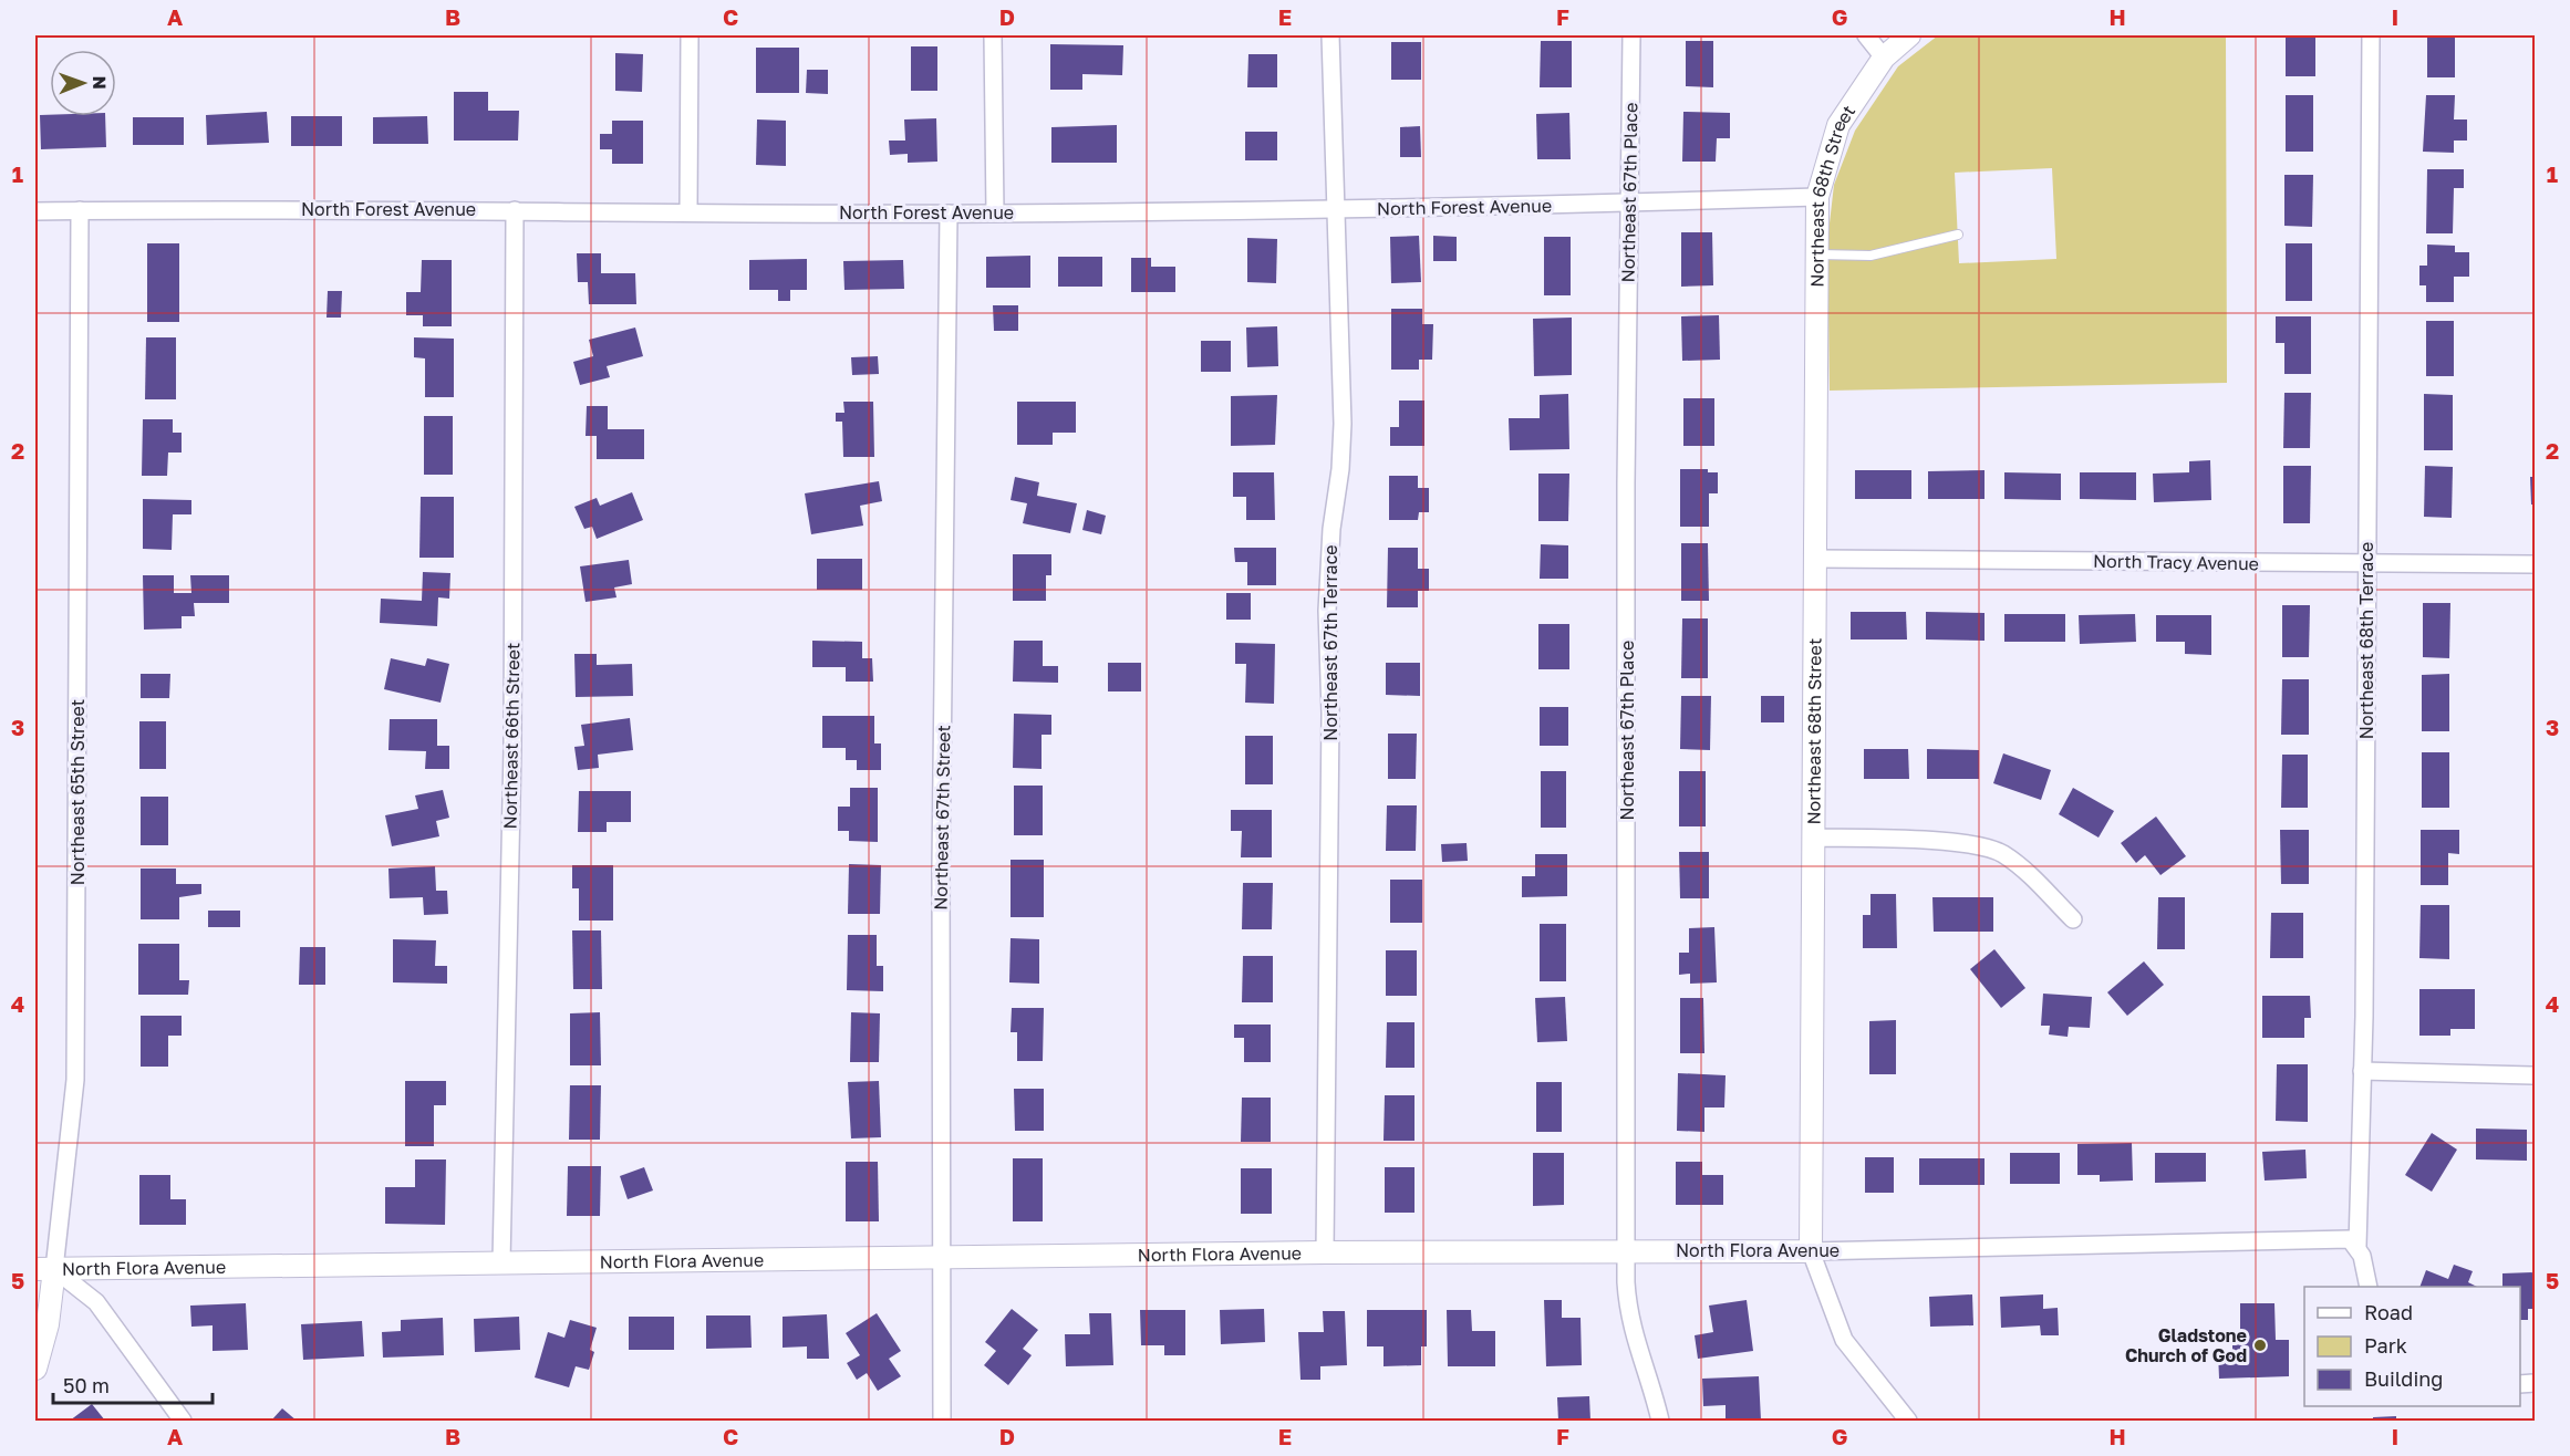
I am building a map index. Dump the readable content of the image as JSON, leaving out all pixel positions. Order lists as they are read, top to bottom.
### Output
{
  "streets": {
    "street": [
      "Northeast 67th Place",
      "Northeast 68th Street",
      "North Forest Avenue",
      "North Tracy Avenue",
      "Northeast 68th Terrace",
      "Northeast 67th Terrace",
      "Northeast 66th Street",
      "Northeast 65th Street",
      "Northeast 67th Street",
      "North Flora Avenue"
    ]
  },
  "crossings": [
    ["Northeast 67th Place", "North Forest Avenue"],
    ["Northeast 67th Place", "North Flora Avenue"],
    ["Northeast 68th Street", "North Forest Avenue"],
    ["Northeast 68th Street", "North Tracy Avenue"],
    ["Northeast 68th Street", "North Flora Avenue"],
    ["North Forest Avenue", "Northeast 67th Terrace"],
    ["North Forest Avenue", "Northeast 66th Street"],
    ["North Forest Avenue", "Northeast 65th Street"],
    ["North Forest Avenue", "Northeast 67th Street"],
    ["North Tracy Avenue", "Northeast 68th Terrace"],
    ["Northeast 68th Terrace", "North Flora Avenue"],
    ["Northeast 67th Terrace", "North Flora Avenue"],
    ["Northeast 66th Street", "North Flora Avenue"],
    ["Northeast 65th Street", "North Flora Avenue"],
    ["Northeast 67th Street", "North Flora Avenue"]
  ],
  "places": ["Gladstone Church of God"],
  "legend": ["Road", "Park", "Building"],
  "scale_bar": "50 m",
  "north": "right",
  "grid": {
    "columns": [
      "A",
      "B",
      "C",
      "D",
      "E",
      "F",
      "G",
      "H",
      "I"
    ],
    "rows": [
      "1",
      "2",
      "3",
      "4",
      "5"
    ]
  }
}
